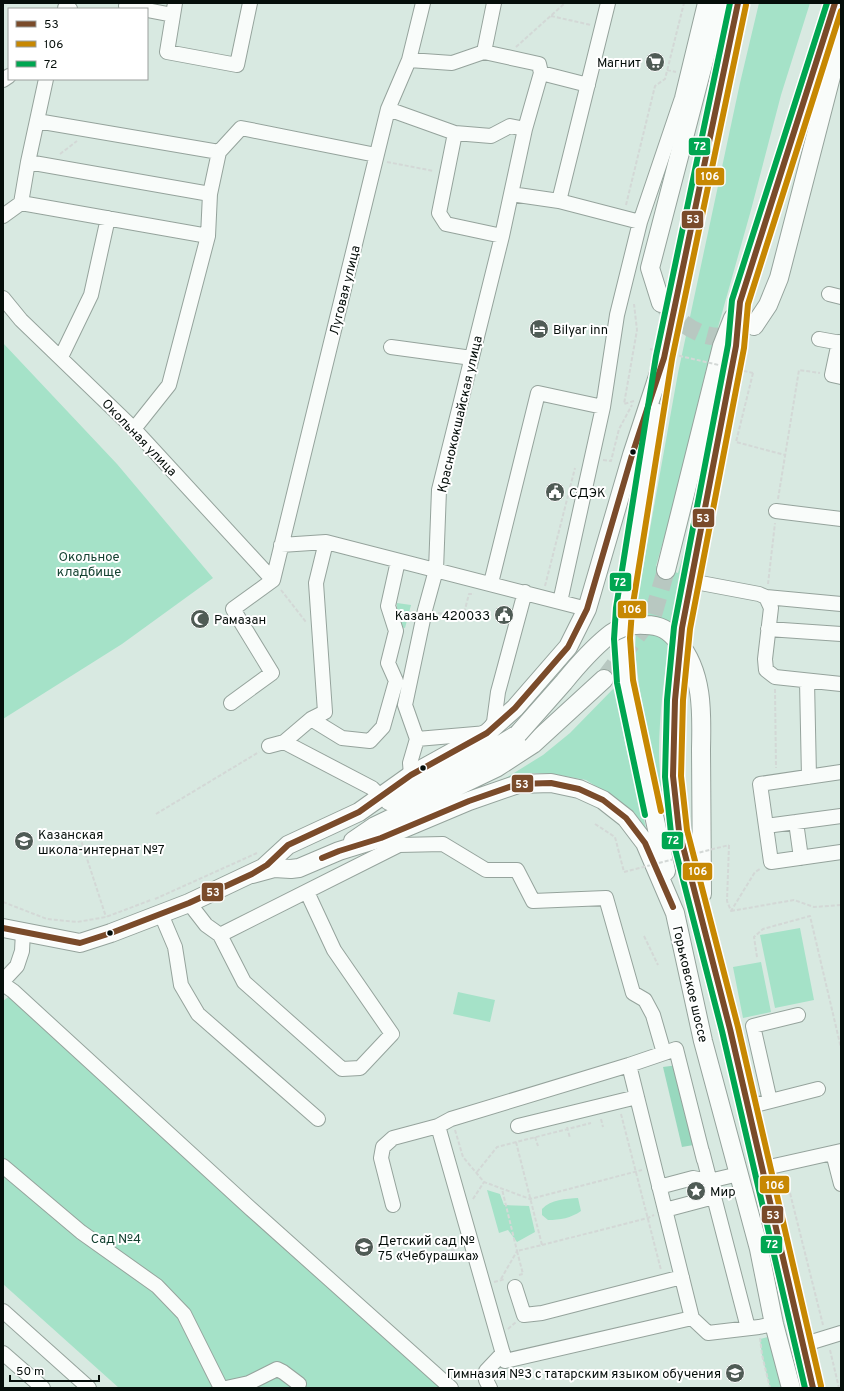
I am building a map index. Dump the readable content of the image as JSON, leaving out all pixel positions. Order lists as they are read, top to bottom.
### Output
{
  "streets": {
    "main road": ["Горьковское шоссе"],
    "street": ["Луговая улица", "Краснококшайская улица", "Окольная улица"]
  },
  "crossings": [
    ["Луговая улица", "Окольная улица"]
  ],
  "parks": ["Окольное кладбище", "Сад №4"],
  "places": {
    "supermarket": ["Магнит"],
    "hotel": ["Bilyar inn"],
    "public building": ["СДЭК", "Казань 420033"],
    "mosque": ["Рамазан"],
    "school or university": ["Казанская школа-интернат №7", "Детский сад № 75 «Чебурашка»", "Гимназия №3 с татарским языком обучения"],
    "place": ["Мир"]
  },
  "lines": ["transit line 53", "transit line 72", "transit line 106"],
  "legend": ["53", "106", "72"],
  "scale_bar": "50 m"
}
